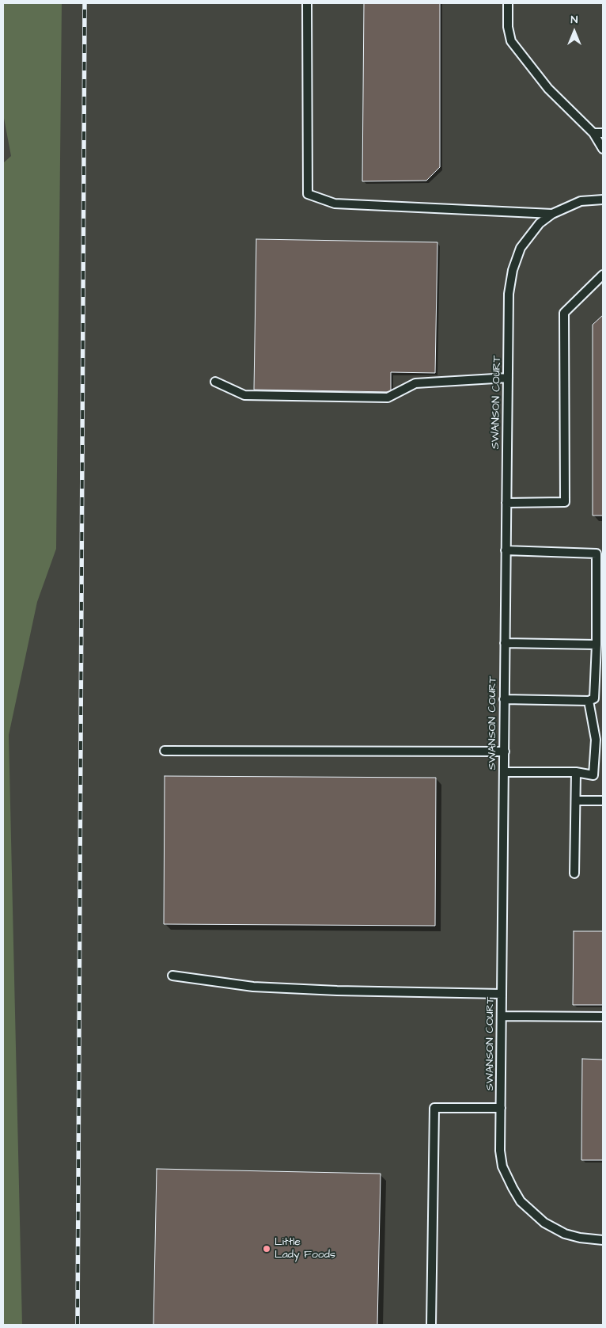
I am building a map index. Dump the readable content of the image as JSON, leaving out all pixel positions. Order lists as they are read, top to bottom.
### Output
{
  "streets": {
    "lane": ["SWANSON COURT"]
  },
  "places": ["Little Lady Foods"],
  "north": "top"
}
